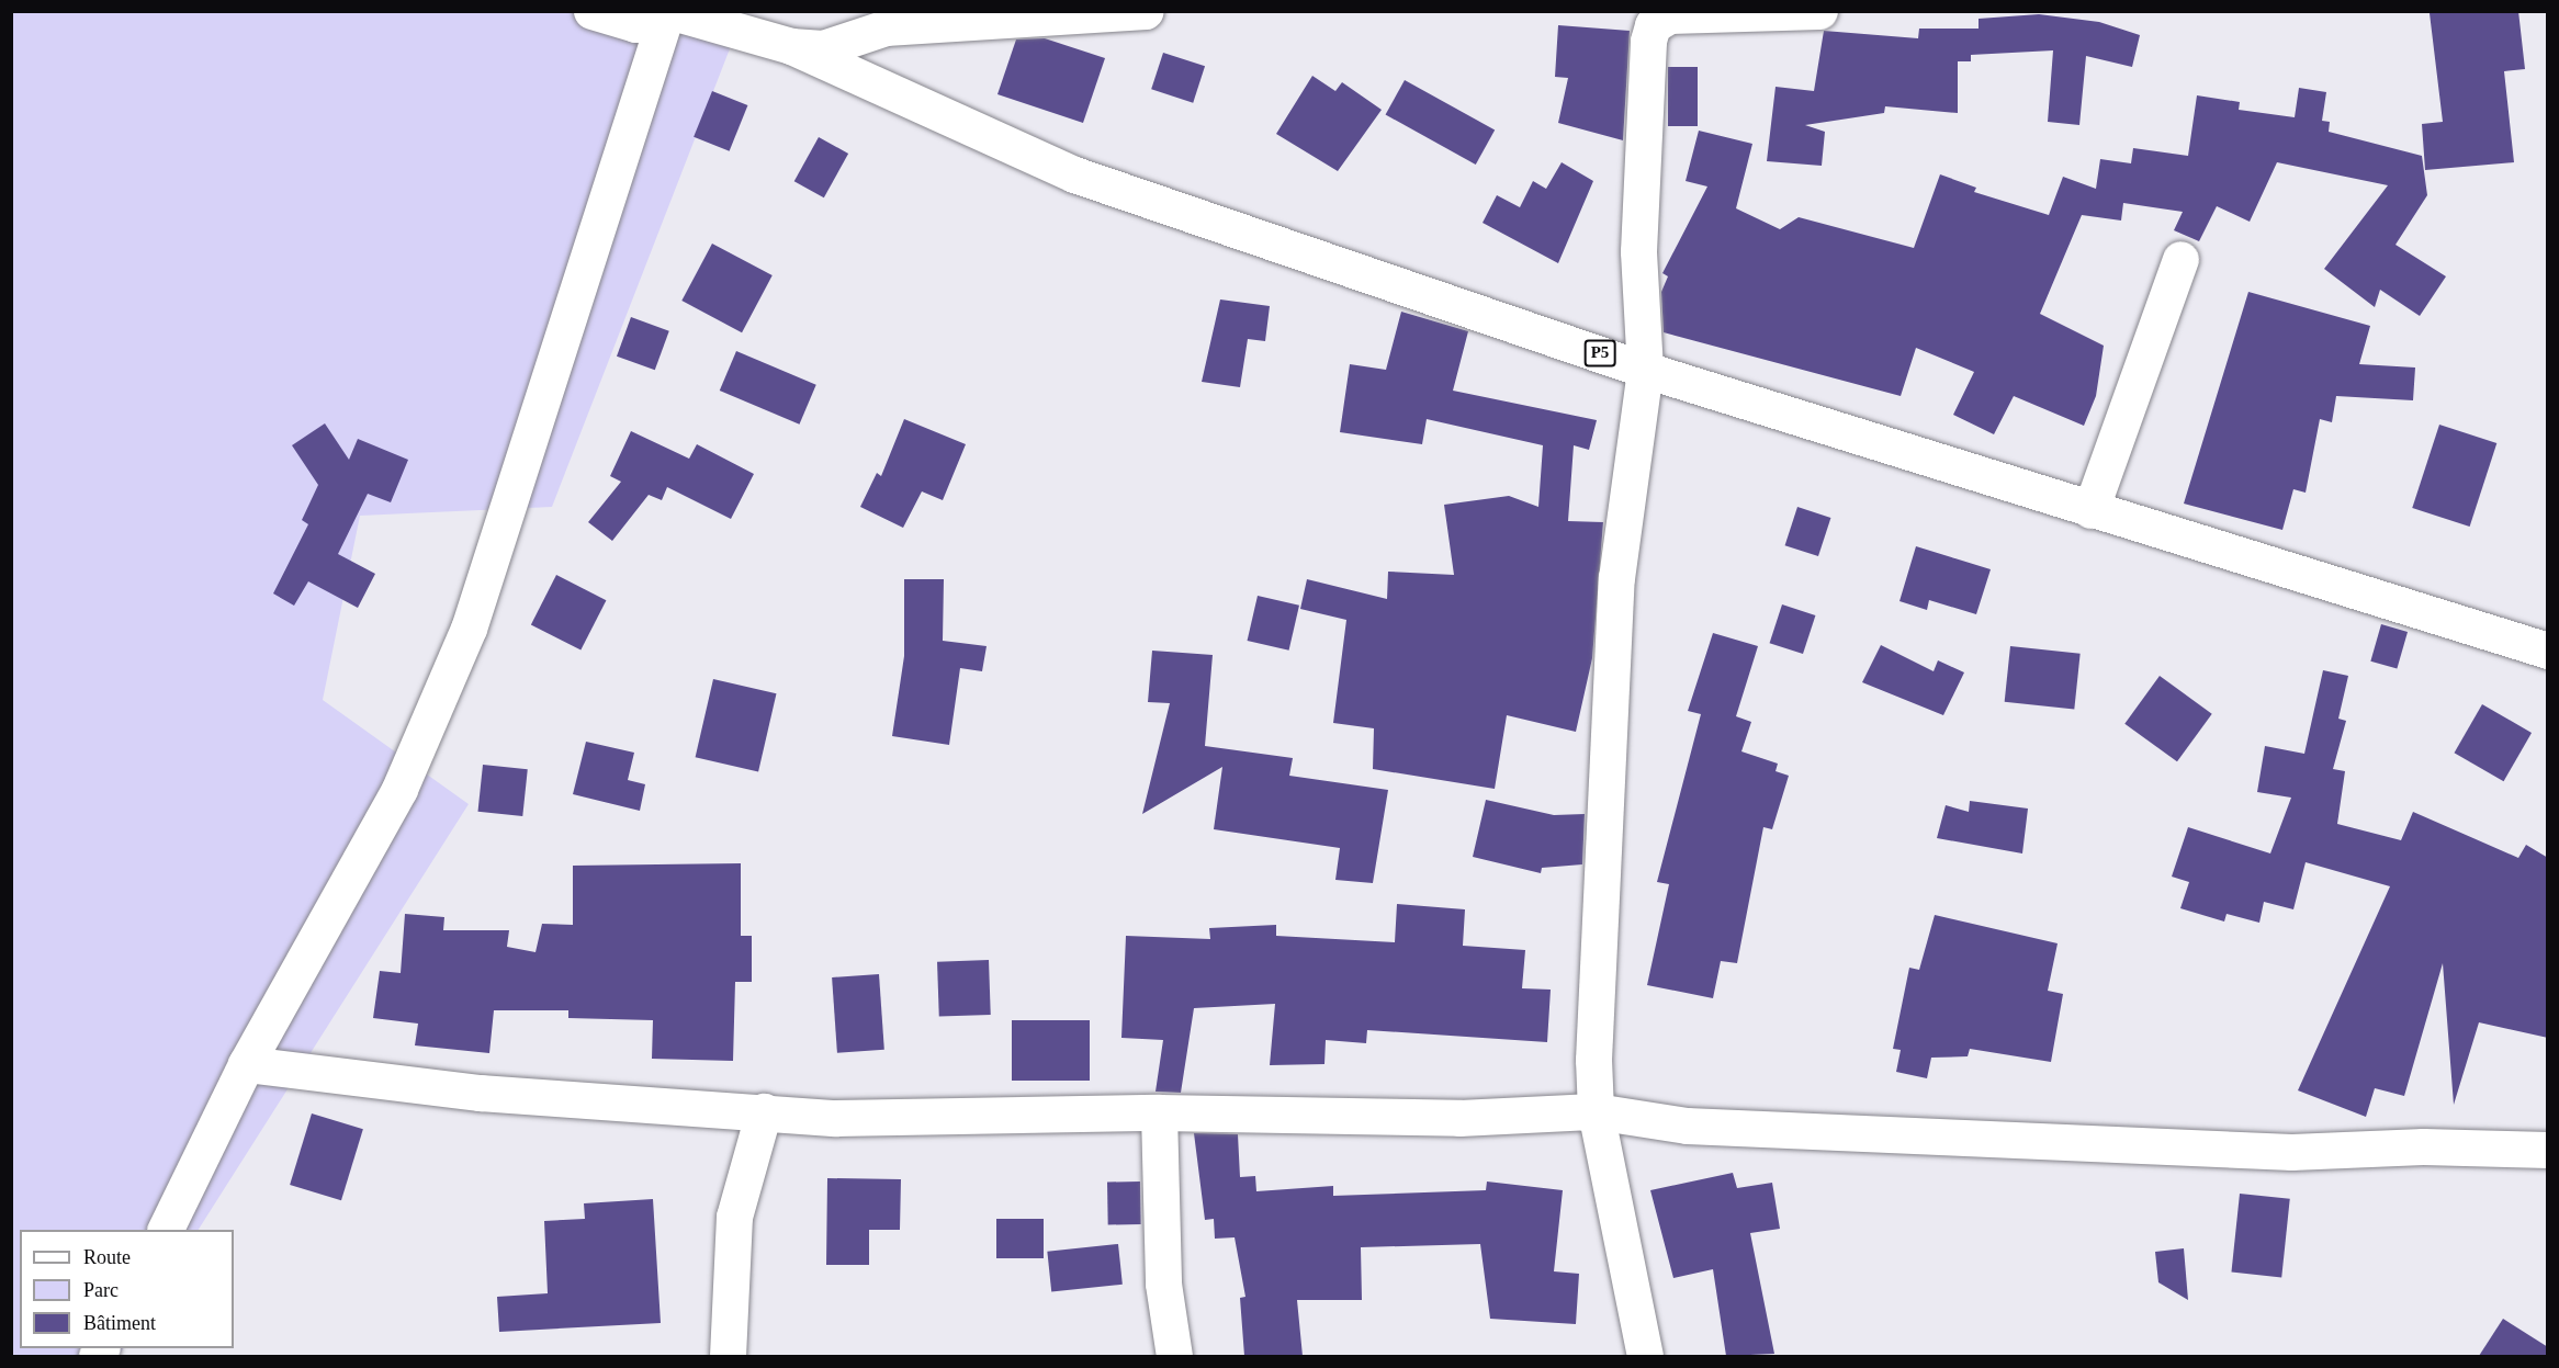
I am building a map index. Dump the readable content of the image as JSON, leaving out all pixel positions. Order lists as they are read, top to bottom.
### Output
{
  "streets": {
    "street": ["P5"]
  },
  "legend": ["Route", "Parc", "Bâtiment"]
}
